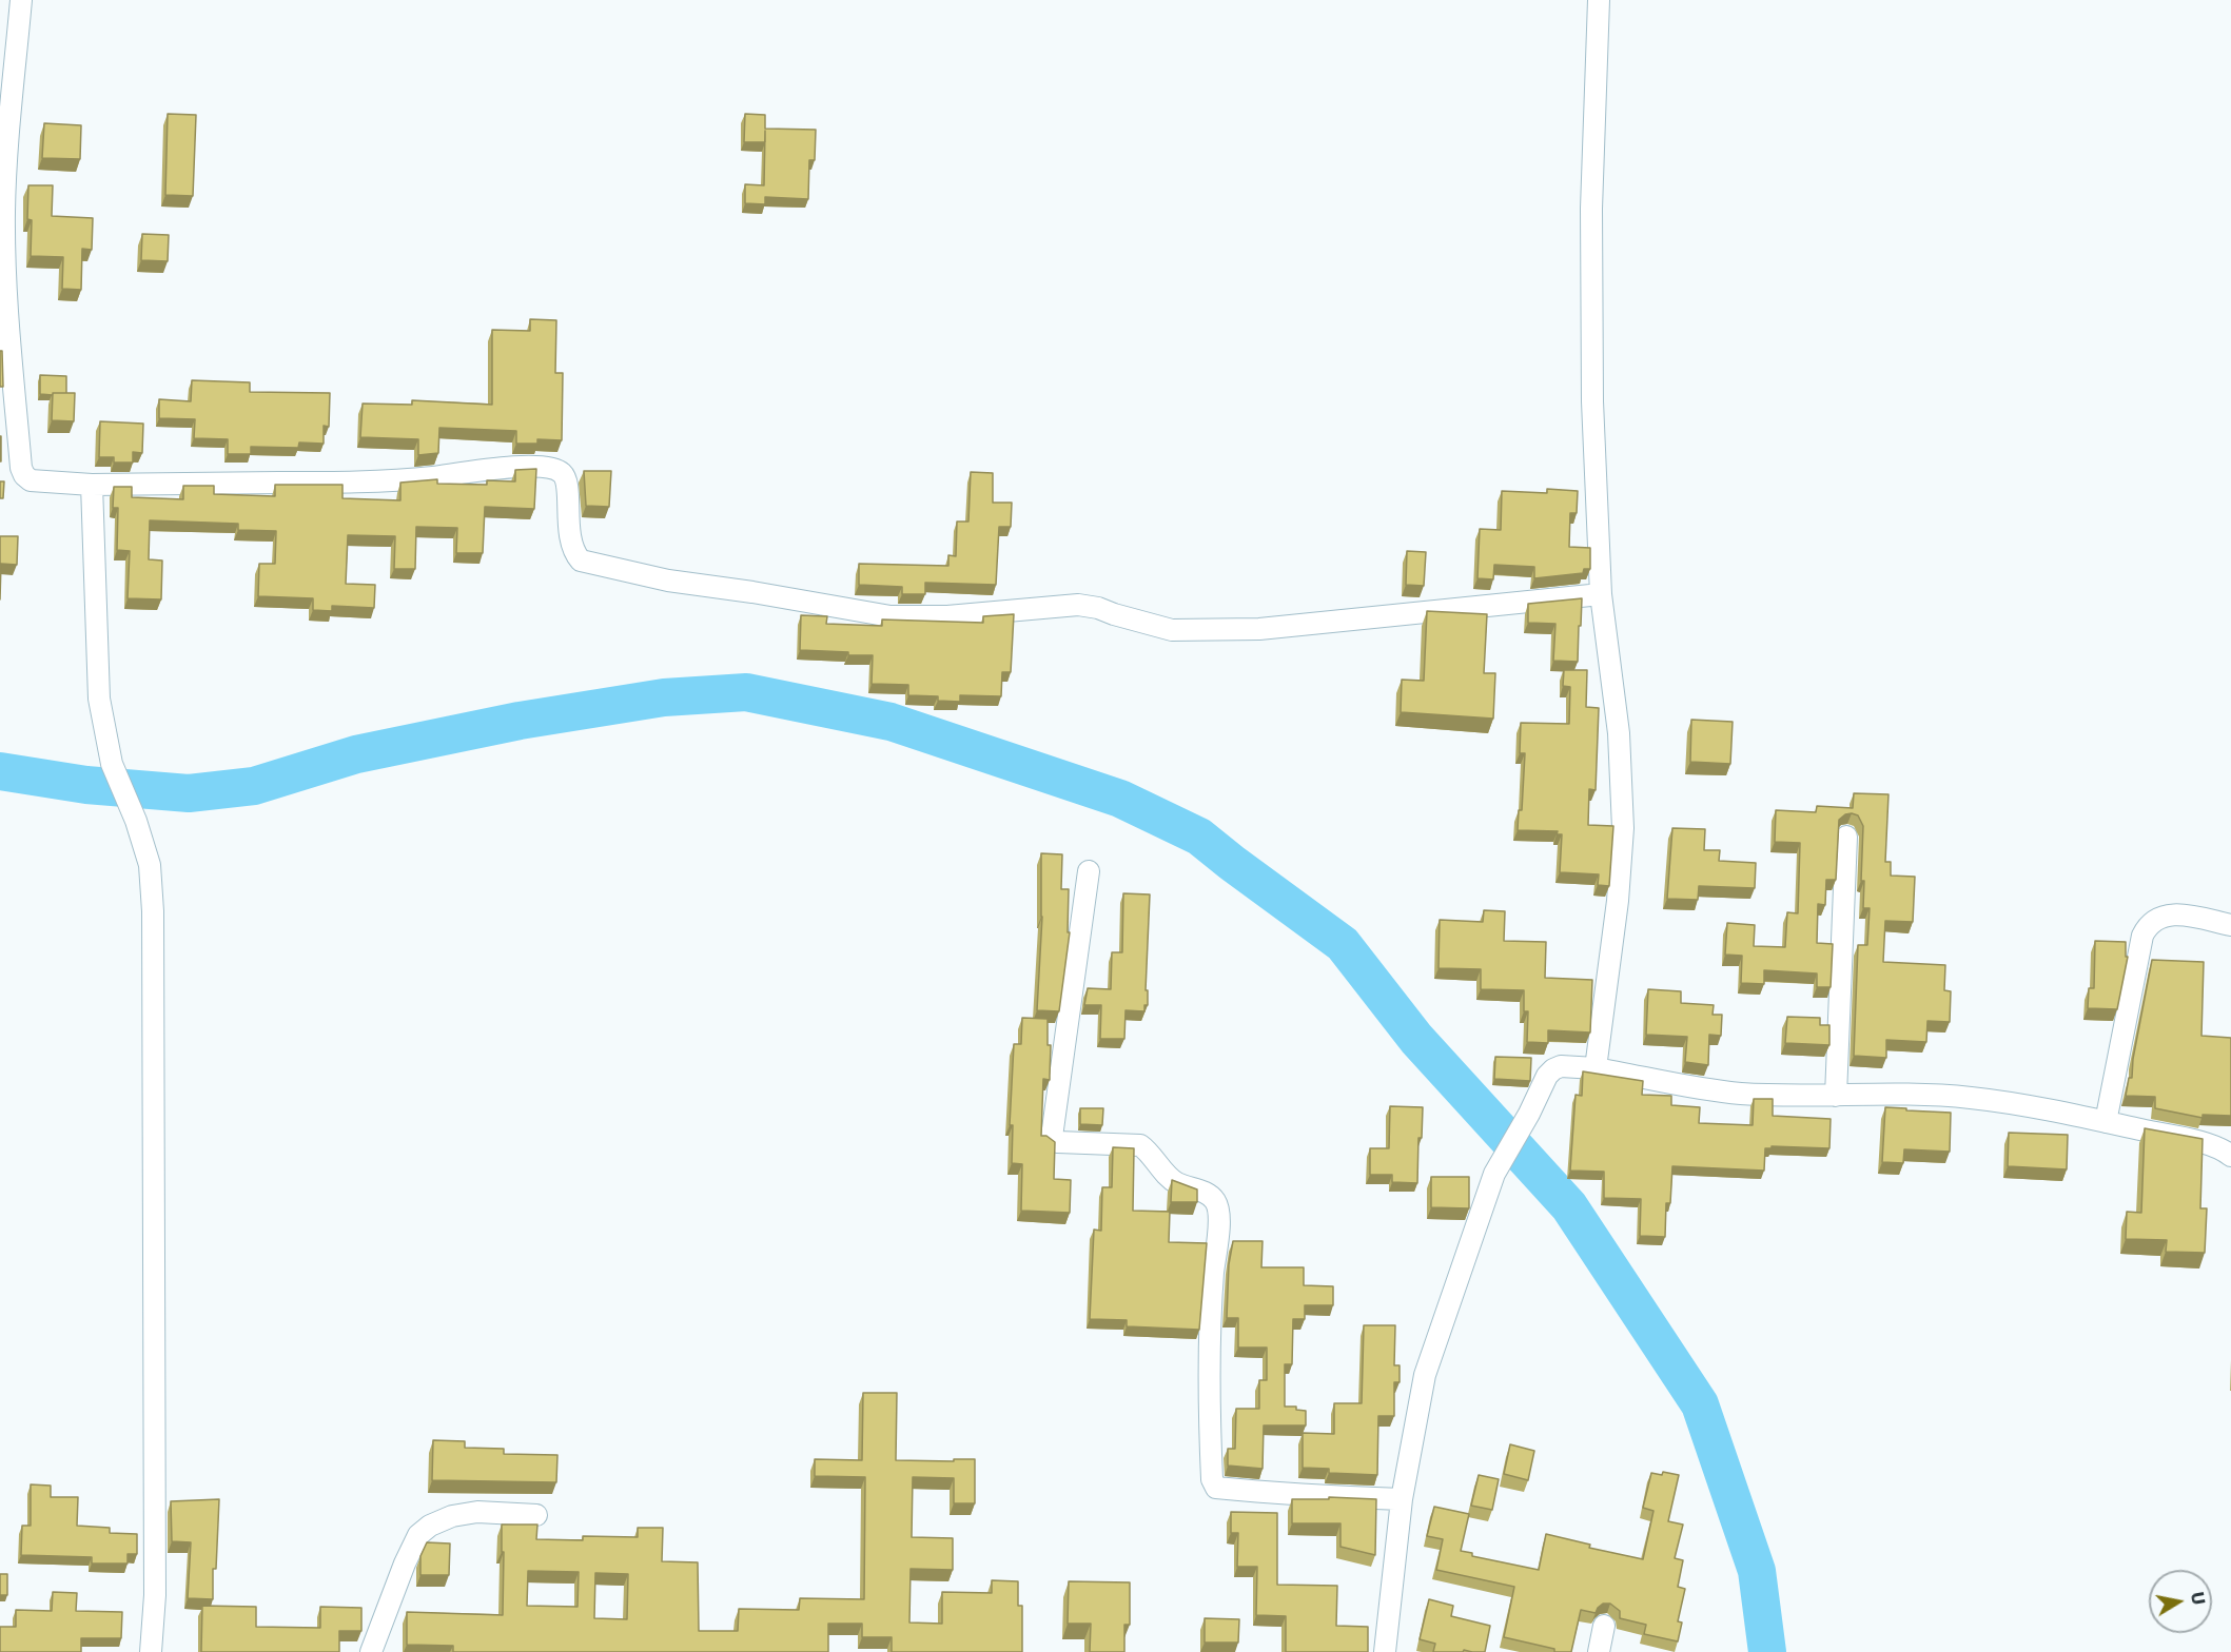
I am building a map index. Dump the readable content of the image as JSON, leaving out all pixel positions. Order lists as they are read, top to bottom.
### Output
{
  "north": "right"
}
